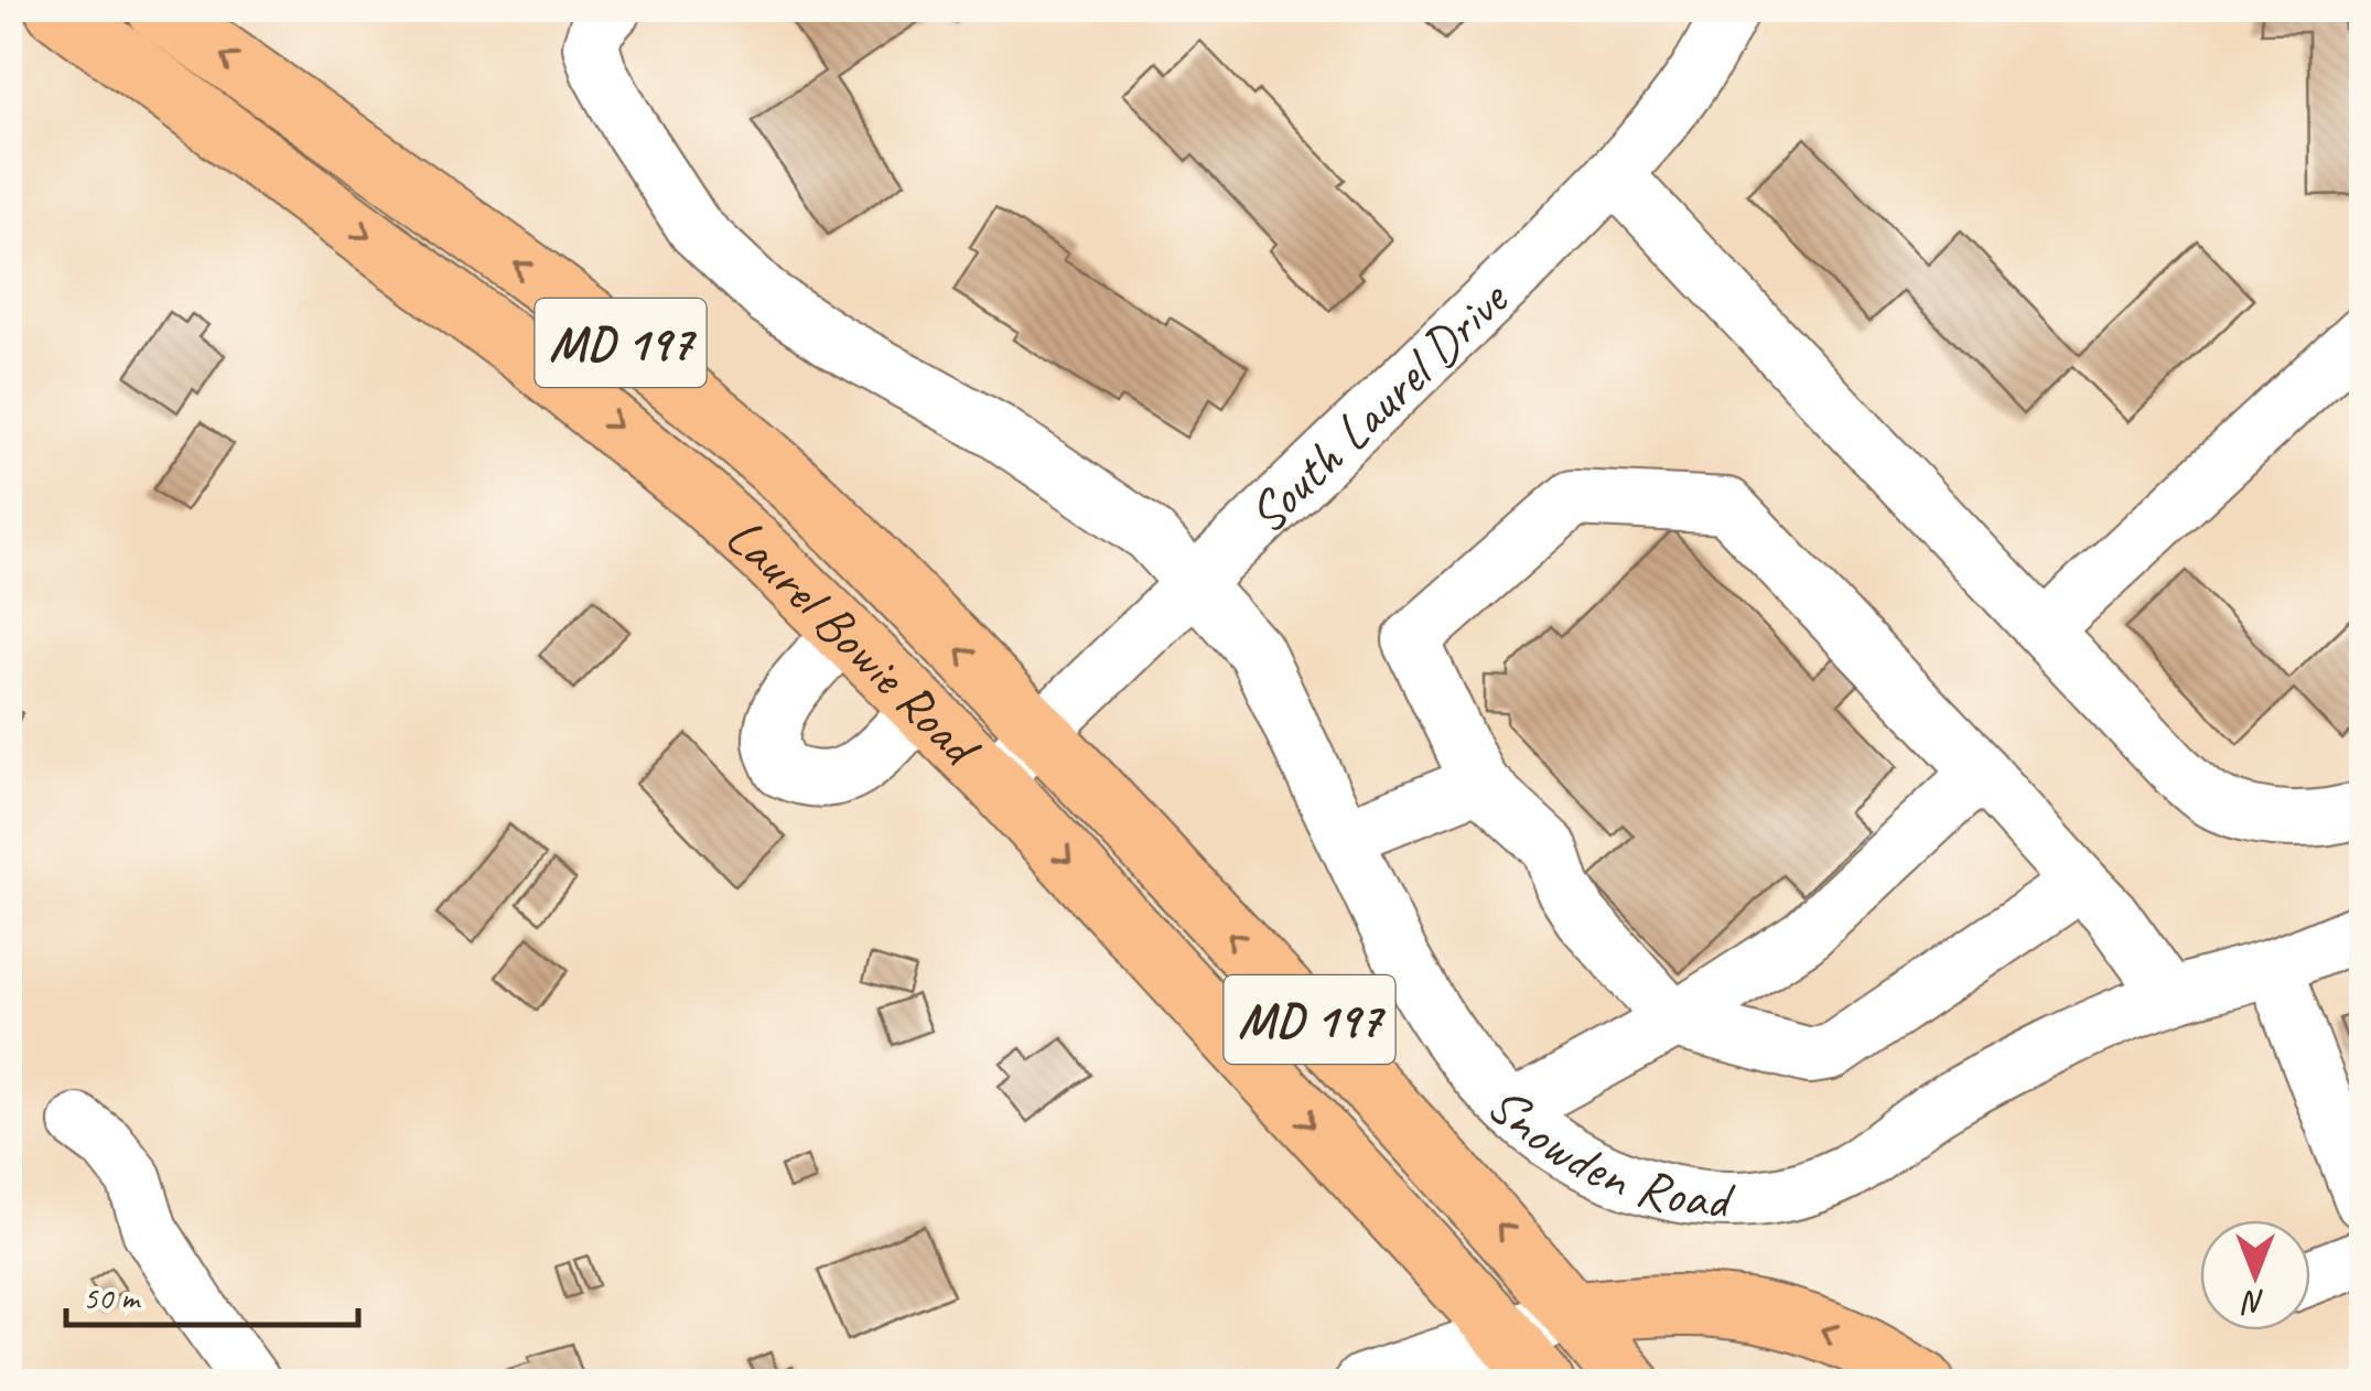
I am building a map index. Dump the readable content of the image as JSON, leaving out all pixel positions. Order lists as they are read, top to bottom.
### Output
{
  "streets": {
    "main road": ["MD 197", "Laurel Bowie Road"],
    "street": ["South Laurel Drive", "Snowden Road"]
  },
  "crossings": [
    ["South Laurel Drive", "Laurel Bowie Road"],
    ["South Laurel Drive", "Snowden Road"]
  ],
  "scale_bar": "50 m",
  "north": "bottom"
}
